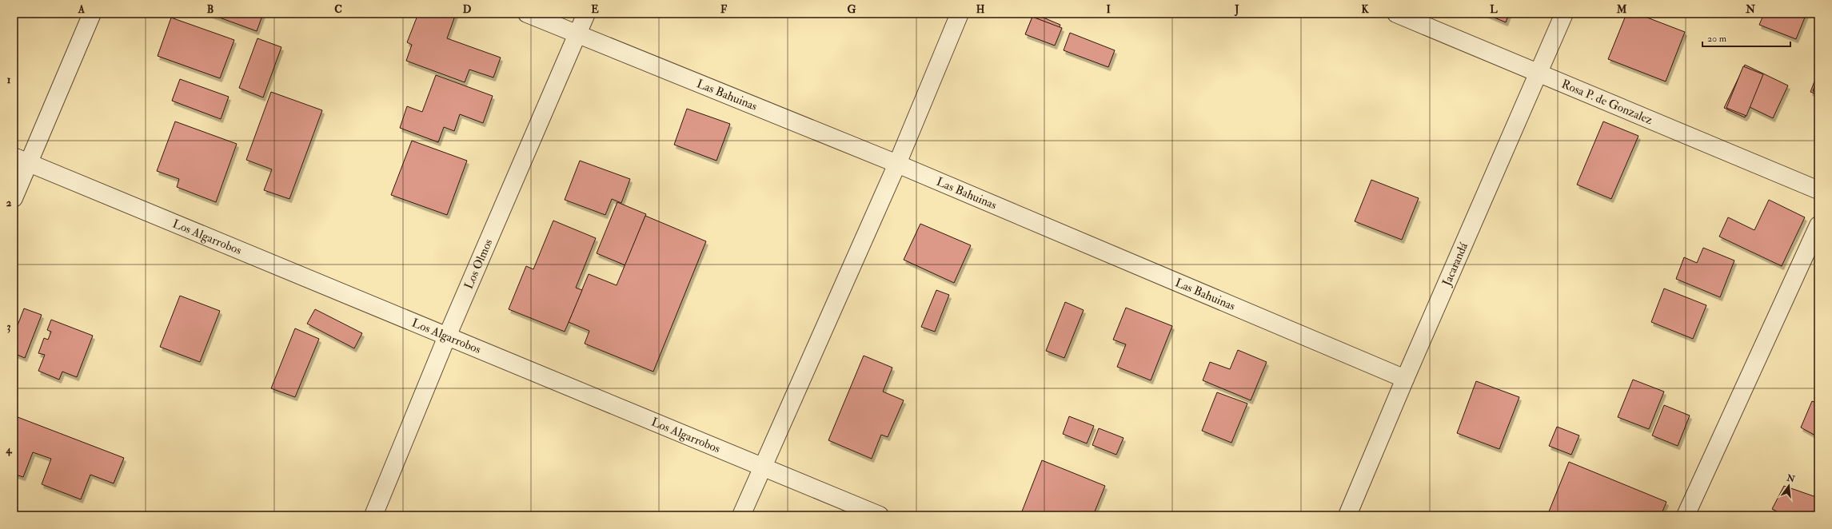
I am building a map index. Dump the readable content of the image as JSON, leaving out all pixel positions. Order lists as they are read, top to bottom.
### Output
{
  "streets": {
    "street": [
      "Las Bahuinas",
      "Rosa P. de Gonzalez",
      "Los Algarrobos",
      "Los Olmos",
      "Jacarandá"
    ]
  },
  "crossings": [
    ["Las Bahuinas", "Los Olmos"],
    ["Las Bahuinas", "Jacarandá"],
    ["Rosa P. de Gonzalez", "Jacarandá"],
    ["Los Algarrobos", "Los Olmos"]
  ],
  "scale_bar": "20 m",
  "north": "top",
  "grid": {
    "columns": [
      "A",
      "B",
      "C",
      "D",
      "E",
      "F",
      "G",
      "H",
      "I",
      "J",
      "K",
      "L",
      "M",
      "N"
    ],
    "rows": [
      "1",
      "2",
      "3",
      "4"
    ]
  }
}
